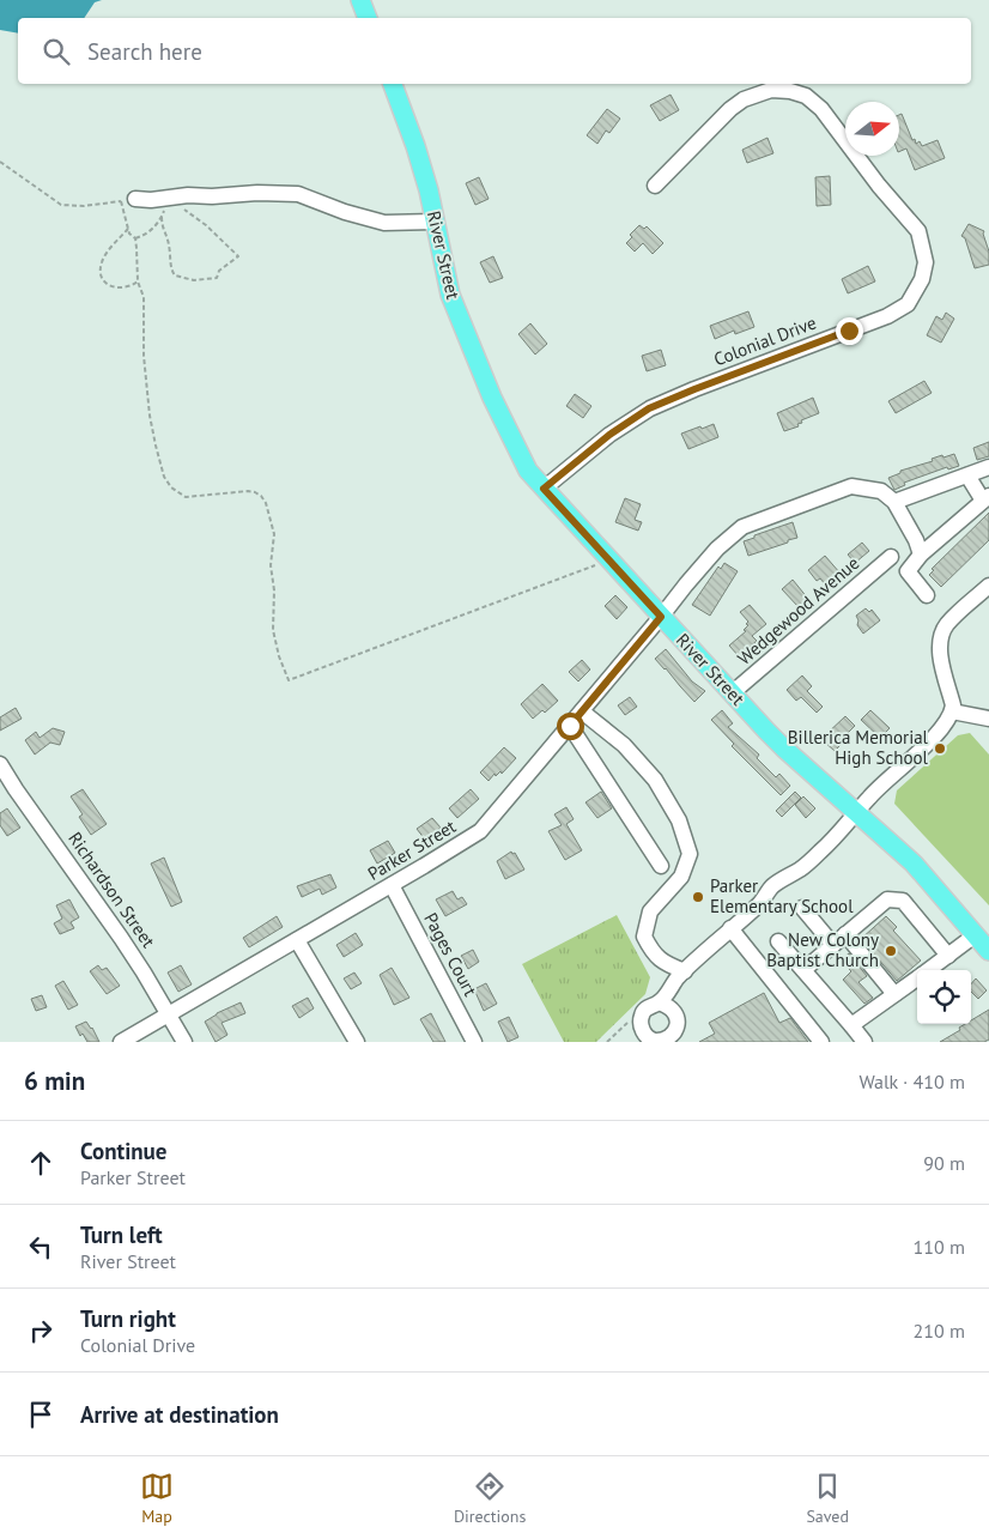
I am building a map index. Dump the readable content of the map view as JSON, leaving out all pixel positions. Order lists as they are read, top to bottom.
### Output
{
  "streets": {
    "main road": ["River Street"],
    "street": [
      "Colonial Drive",
      "Wedgewood Avenue",
      "Parker Street",
      "Richardson Street",
      "Pages Court"
    ]
  },
  "crossings": [
    ["River Street", "Colonial Drive"],
    ["River Street", "Wedgewood Avenue"],
    ["River Street", "Parker Street"],
    ["Parker Street", "Richardson Street"],
    ["Parker Street", "Pages Court"]
  ],
  "places": ["Billerica Memorial High School", "Parker Elementary School", "New Colony Baptist Church"],
  "north": "right",
  "page": {
    "search": "Search here",
    "heading": ["6 min", "Walk · 410 m"],
    "list": [
      ["Continue", "Parker Street", "90 m"],
      ["Turn left", "River Street", "110 m"],
      ["Turn right", "Colonial Drive", "210 m"],
      "Arrive at destination"
    ],
    "nav": ["Map", "Directions", "Saved"]
  }
}
